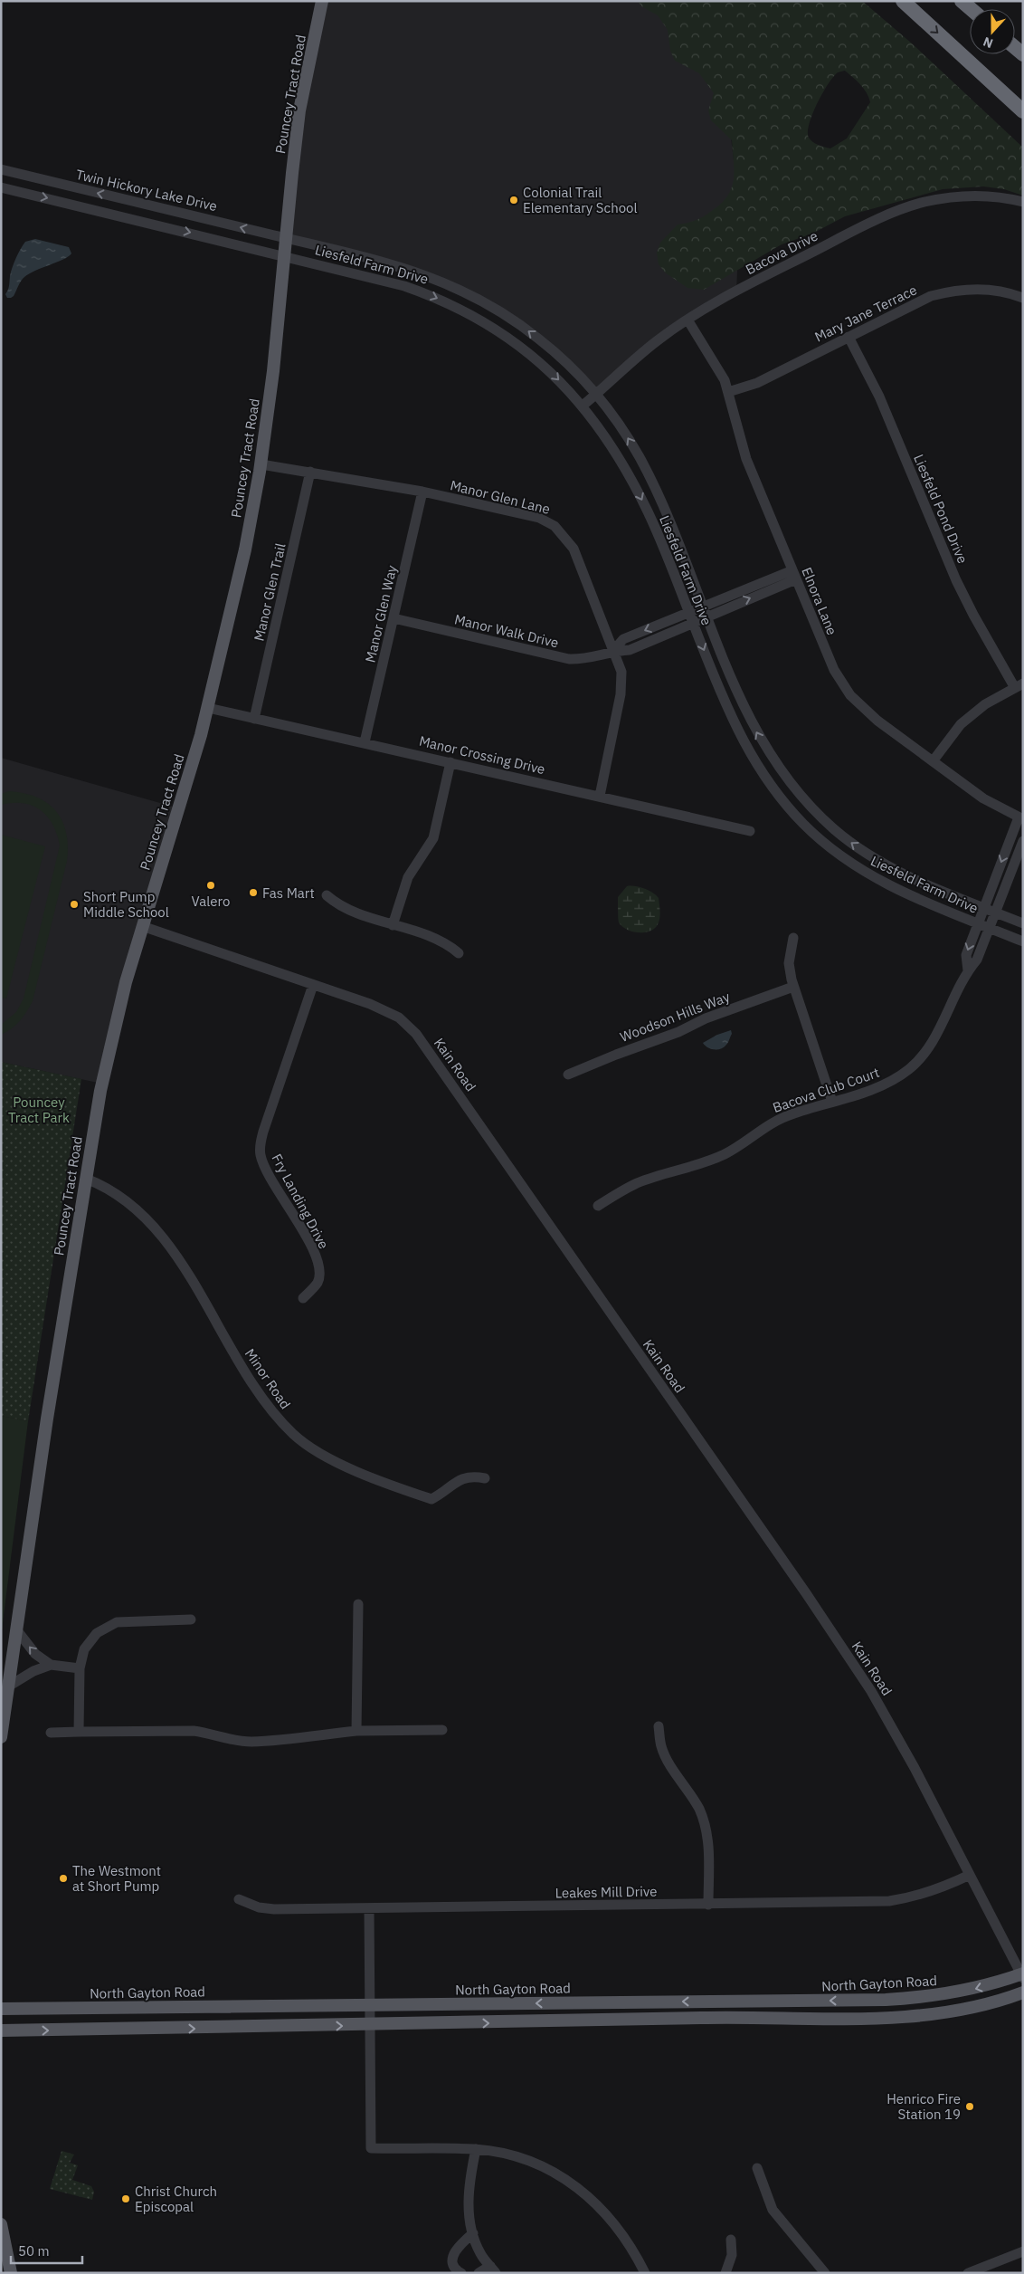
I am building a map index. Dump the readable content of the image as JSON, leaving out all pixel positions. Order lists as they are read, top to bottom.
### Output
{
  "streets": {
    "main road": ["Pouncey Tract Road", "North Gayton Road"],
    "street": [
      "Twin Hickory Lake Drive",
      "Bacova Drive",
      "Liesfeld Farm Drive",
      "Mary Jane Terrace",
      "Manor Glen Lane",
      "Liesfeld Pond Drive",
      "Manor Glen Trail",
      "Elnora Lane",
      "Manor Glen Way",
      "Manor Walk Drive",
      "Manor Crossing Drive",
      "Woodson Hills Way",
      "Kain Road",
      "Bacova Club Court",
      "Fry Landing Drive",
      "Minor Road",
      "Leakes Mill Drive"
    ]
  },
  "crossings": [
    ["Pouncey Tract Road", "Twin Hickory Lake Drive"],
    ["Pouncey Tract Road", "Liesfeld Farm Drive"],
    ["Pouncey Tract Road", "Manor Glen Lane"],
    ["Pouncey Tract Road", "Manor Crossing Drive"],
    ["Pouncey Tract Road", "Kain Road"],
    ["Pouncey Tract Road", "Minor Road"],
    ["Twin Hickory Lake Drive", "Liesfeld Farm Drive"],
    ["Bacova Drive", "Liesfeld Farm Drive"],
    ["Bacova Drive", "Elnora Lane"],
    ["Liesfeld Farm Drive", "Manor Walk Drive"],
    ["Liesfeld Farm Drive", "Bacova Club Court"],
    ["Mary Jane Terrace", "Liesfeld Pond Drive"],
    ["Mary Jane Terrace", "Elnora Lane"],
    ["Manor Glen Lane", "Manor Glen Trail"],
    ["Manor Glen Lane", "Manor Glen Way"],
    ["Manor Glen Lane", "Manor Walk Drive"],
    ["Manor Glen Lane", "Manor Crossing Drive"],
    ["Manor Glen Trail", "Manor Crossing Drive"],
    ["Elnora Lane", "Bacova Club Court"],
    ["Manor Glen Way", "Manor Walk Drive"],
    ["Manor Glen Way", "Manor Crossing Drive"],
    ["Kain Road", "Fry Landing Drive"],
    ["Kain Road", "Leakes Mill Drive"],
    ["Kain Road", "North Gayton Road"]
  ],
  "parks": ["Pouncey Tract Park"],
  "places": [
    "Colonial Trail Elementary School",
    "Valero",
    "Fas Mart",
    "Short Pump Middle School",
    "The Westmont at Short Pump",
    "Henrico Fire Station 19",
    "Christ Church Episcopal"
  ],
  "scale_bar": "50 m",
  "north": "bottom"
}
